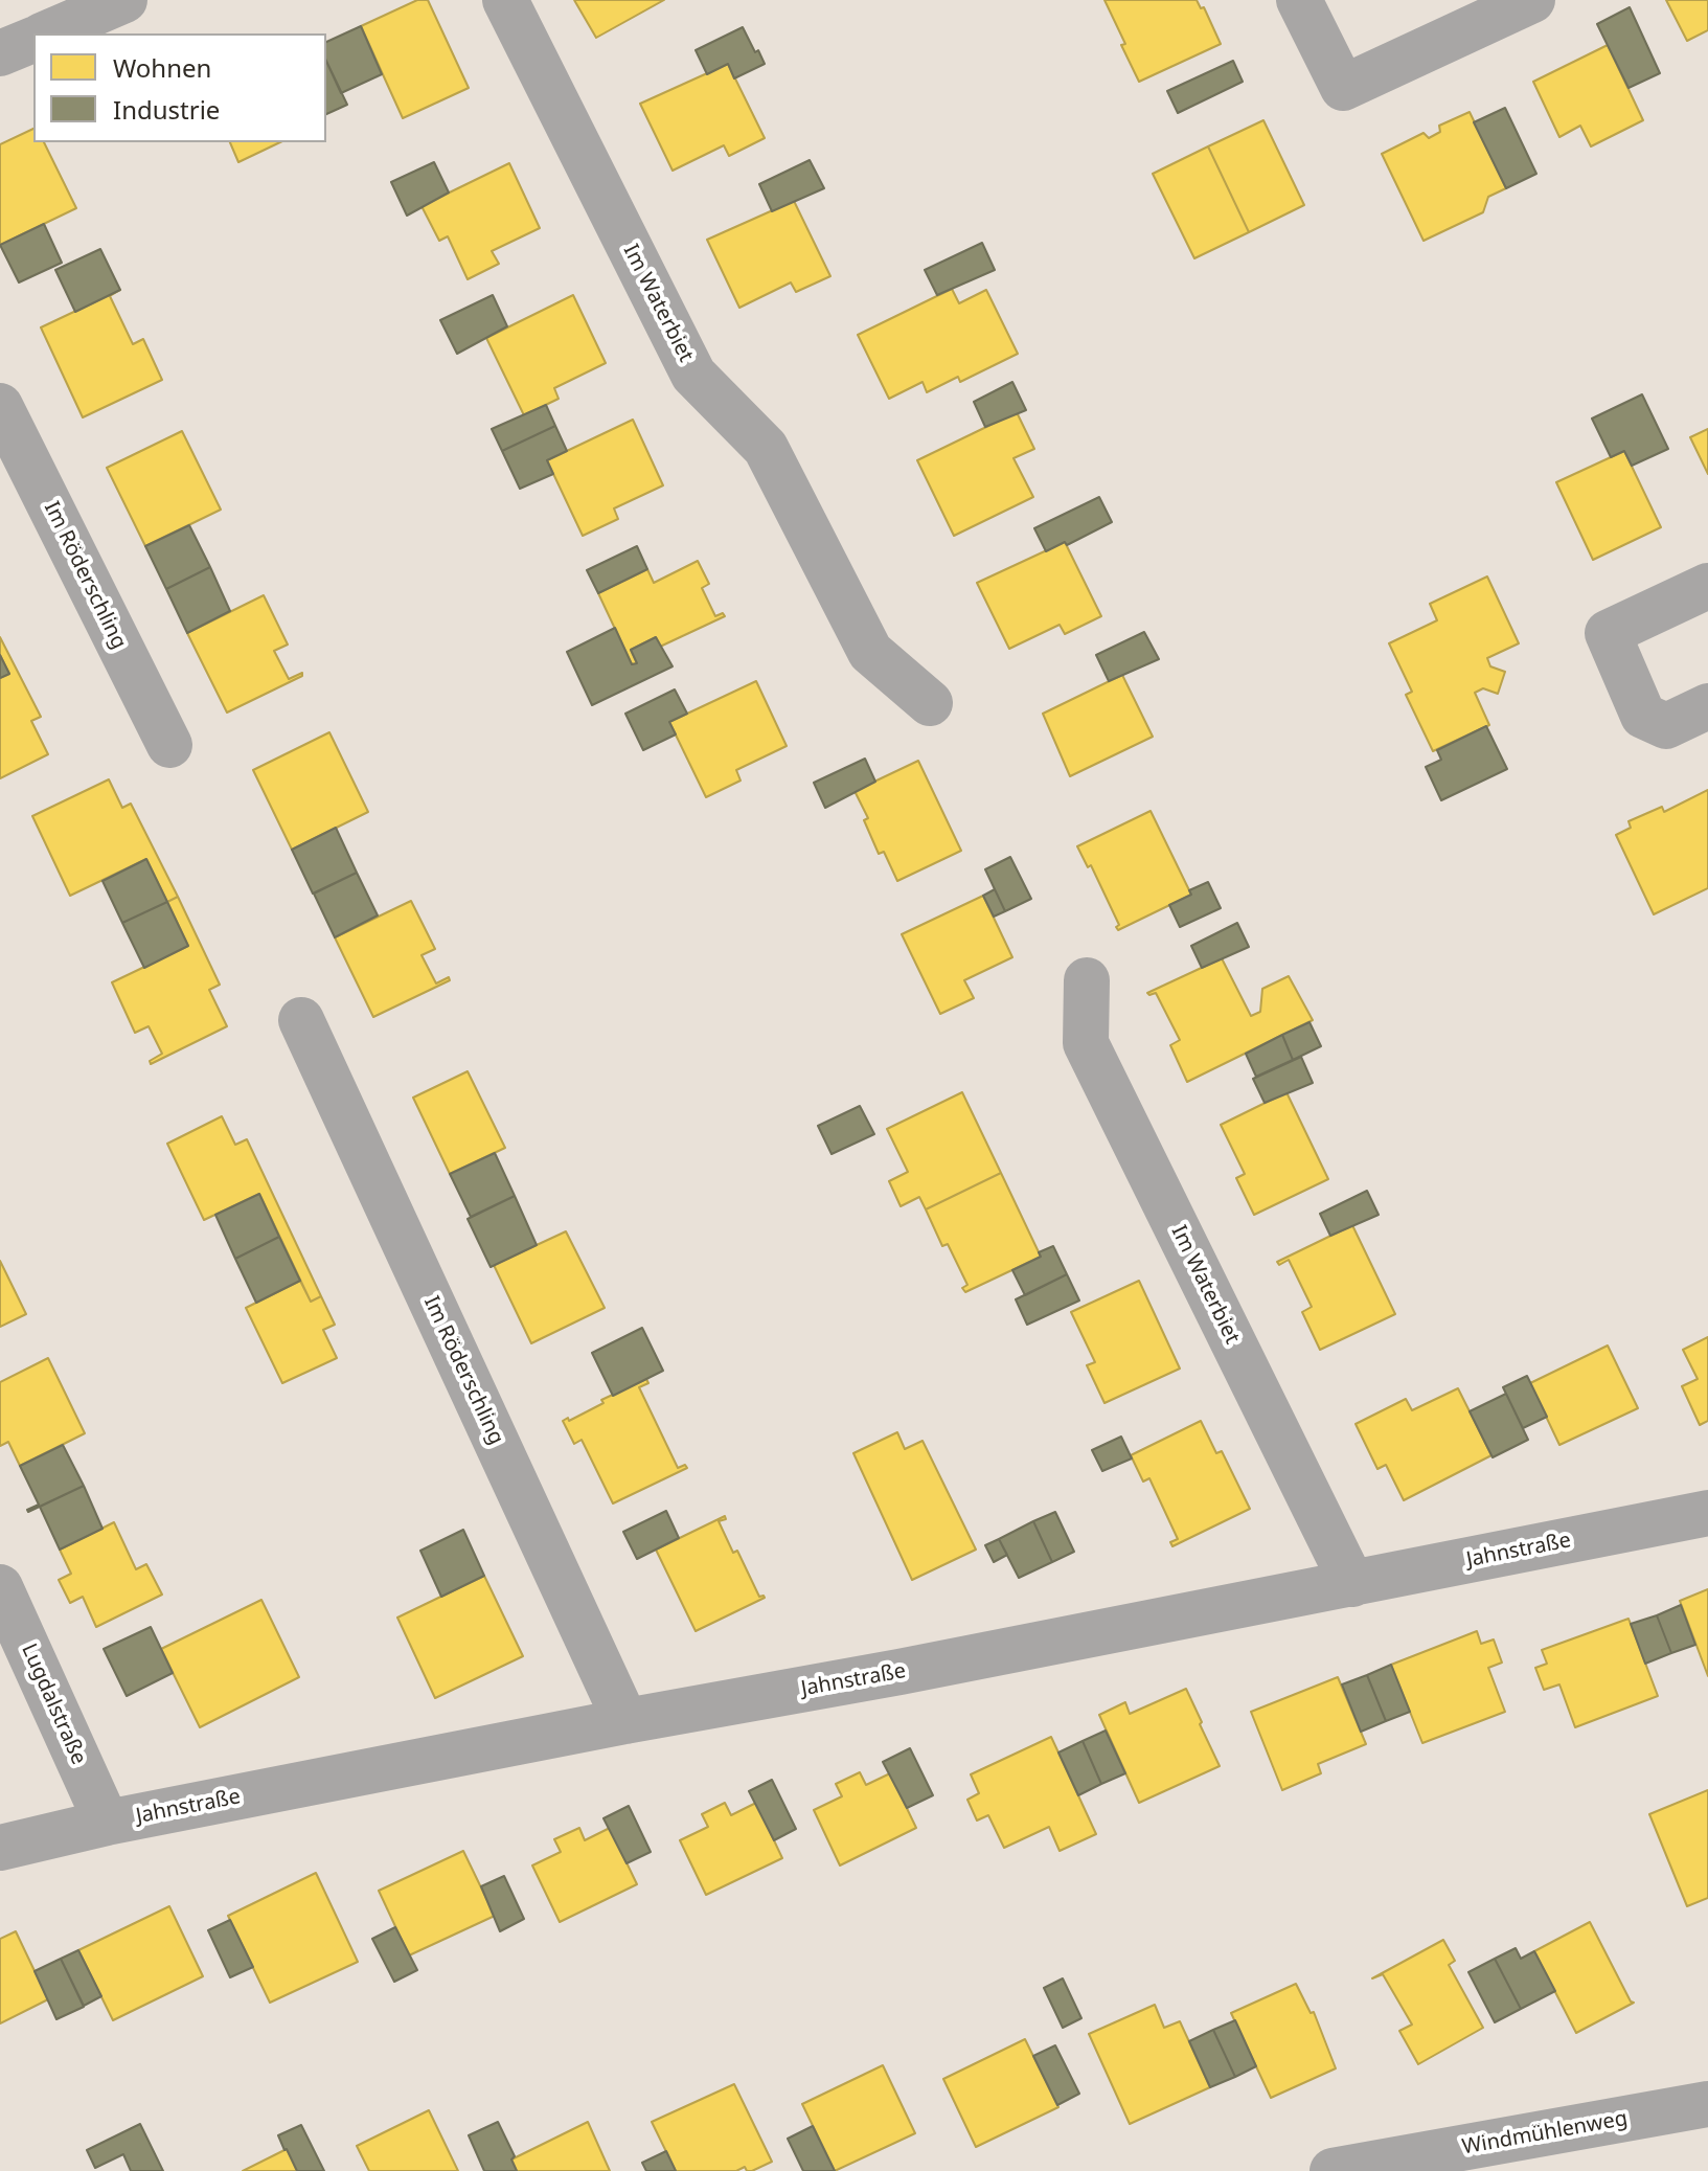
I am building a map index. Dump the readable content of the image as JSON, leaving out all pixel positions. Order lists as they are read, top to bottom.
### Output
{
  "streets": {
    "street": [
      "Im Waterbiet",
      "Im Röderschling",
      "Jahnstraße",
      "Lugdalstraße",
      "Windmühlenweg"
    ]
  },
  "crossings": [
    ["Im Waterbiet", "Jahnstraße"],
    ["Im Röderschling", "Jahnstraße"],
    ["Jahnstraße", "Lugdalstraße"]
  ],
  "legend": ["Wohnen", "Industrie"]
}
